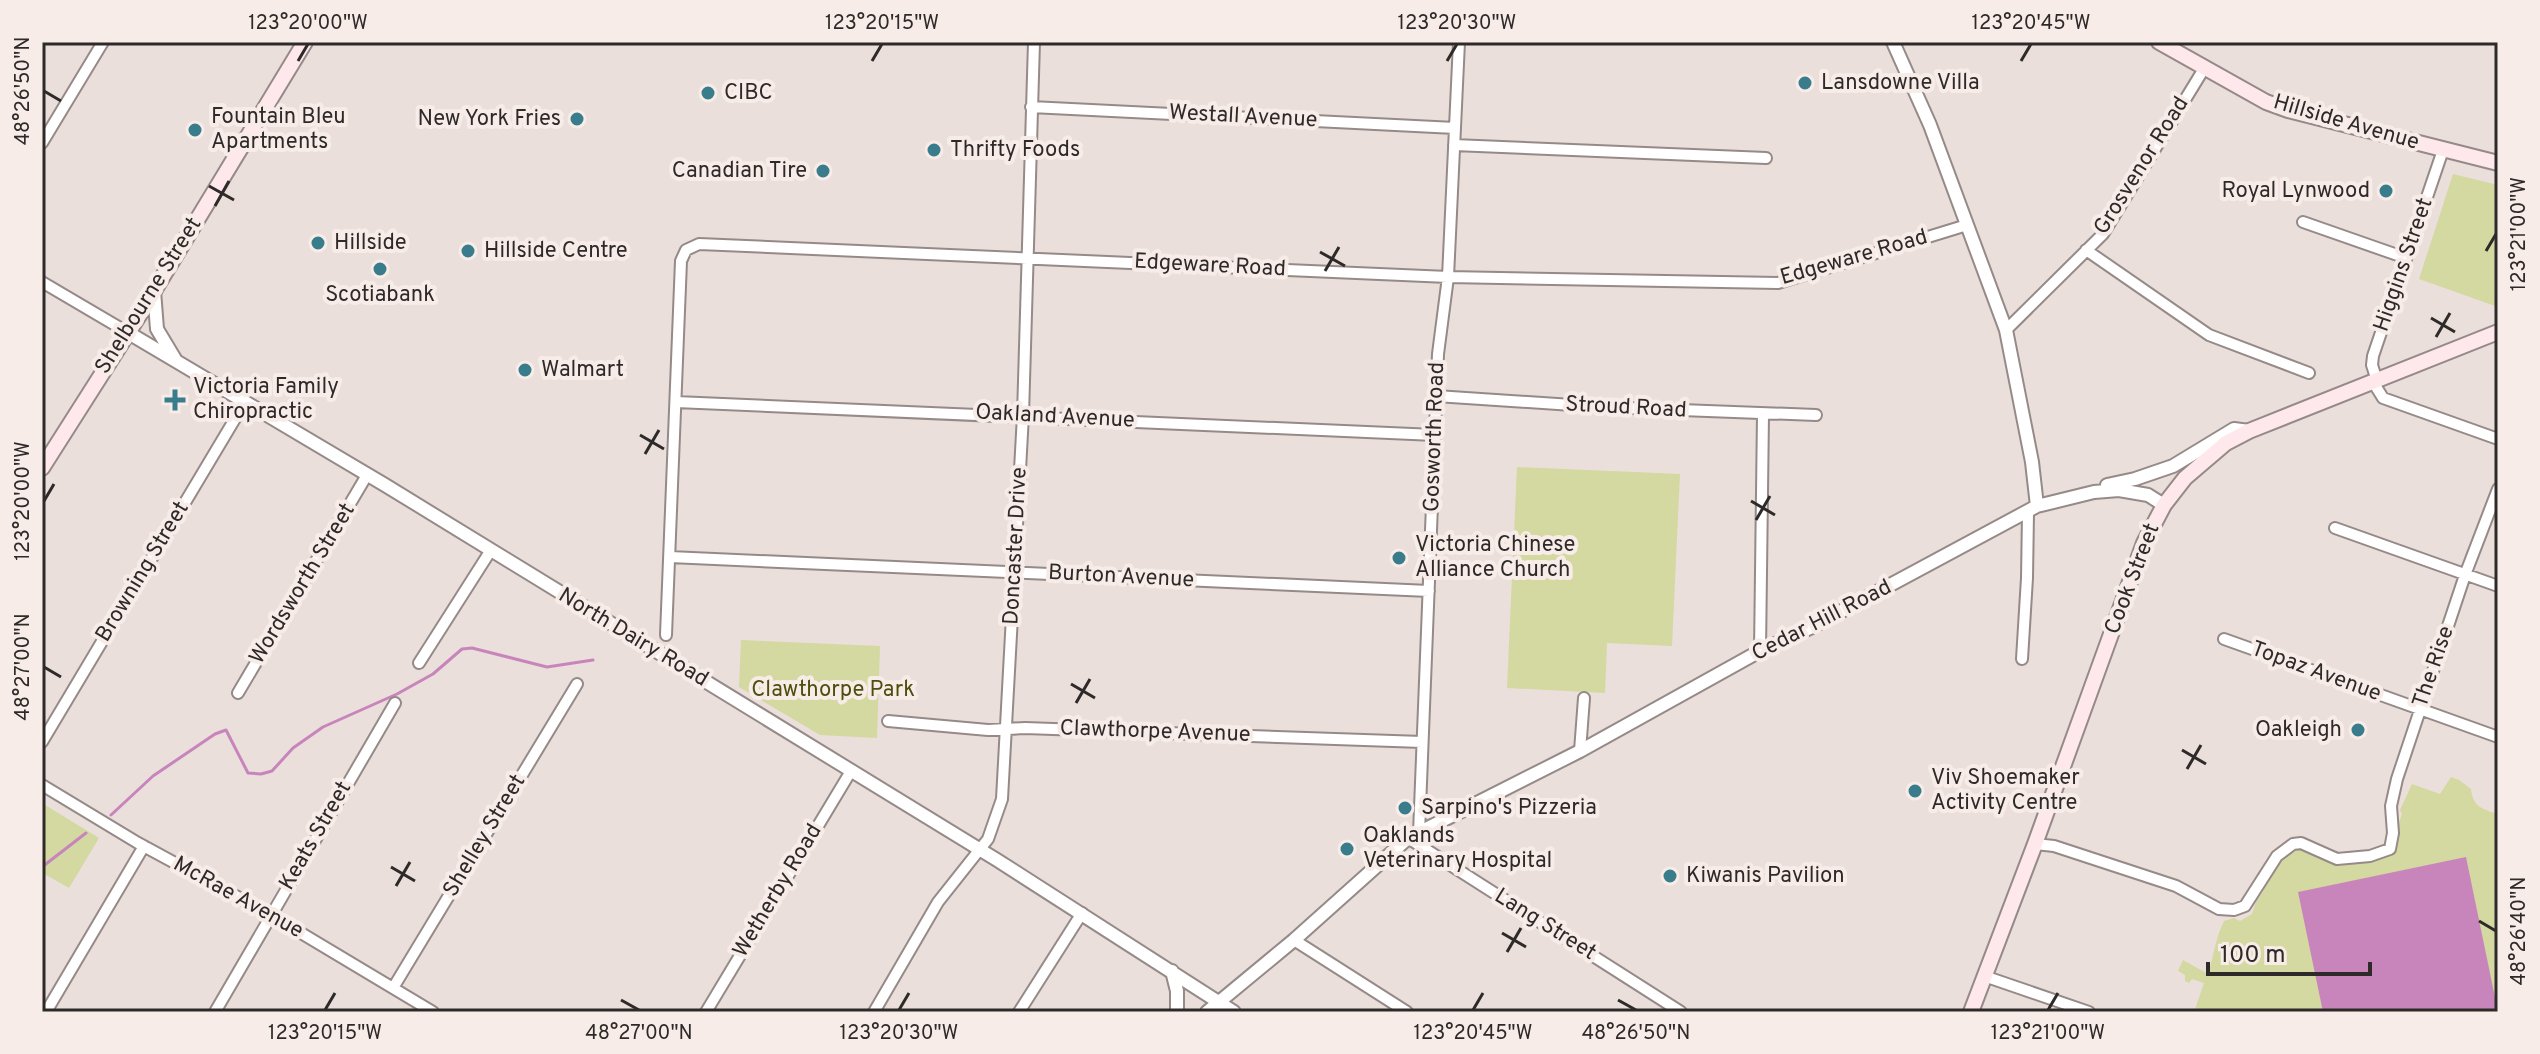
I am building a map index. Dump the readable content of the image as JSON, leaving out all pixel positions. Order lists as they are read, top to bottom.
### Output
{
  "streets": {
    "main road": ["Hillside Avenue", "Shelbourne Street", "Cook Street"],
    "street": [
      "Westall Avenue",
      "Grosvenor Road",
      "Edgeware Road",
      "Higgins Street",
      "Stroud Road",
      "Oakland Avenue",
      "Gosworth Road",
      "Doncaster Drive",
      "Browning Street",
      "Burton Avenue",
      "Wordsworth Street",
      "Cedar Hill Road",
      "North Dairy Road",
      "The Rise",
      "Topaz Avenue",
      "Clawthorpe Avenue",
      "Keats Street",
      "Shelley Street",
      "Wetherby Road",
      "McRae Avenue",
      "Lang Street"
    ]
  },
  "crossings": [
    ["Westall Avenue", "Gosworth Road"],
    ["Westall Avenue", "Doncaster Drive"],
    ["Hillside Avenue", "Grosvenor Road"],
    ["Hillside Avenue", "Higgins Street"],
    ["Edgeware Road", "Oakland Avenue"],
    ["Edgeware Road", "Gosworth Road"],
    ["Edgeware Road", "Doncaster Drive"],
    ["Higgins Street", "Cook Street"],
    ["Shelbourne Street", "North Dairy Road"],
    ["Stroud Road", "Gosworth Road"],
    ["Oakland Avenue", "Gosworth Road"],
    ["Oakland Avenue", "Doncaster Drive"],
    ["Gosworth Road", "Burton Avenue"],
    ["Gosworth Road", "Cedar Hill Road"],
    ["Gosworth Road", "Clawthorpe Avenue"],
    ["Gosworth Road", "Lang Street"],
    ["Doncaster Drive", "Burton Avenue"],
    ["Doncaster Drive", "North Dairy Road"],
    ["Doncaster Drive", "Clawthorpe Avenue"],
    ["Browning Street", "North Dairy Road"],
    ["Cook Street", "The Rise"],
    ["Wordsworth Street", "North Dairy Road"],
    ["Cedar Hill Road", "North Dairy Road"],
    ["Cedar Hill Road", "Lang Street"],
    ["North Dairy Road", "Wetherby Road"],
    ["The Rise", "Topaz Avenue"],
    ["Keats Street", "McRae Avenue"],
    ["Shelley Street", "McRae Avenue"]
  ],
  "parks": ["Clawthorpe Park"],
  "places": {
    "other": [
      "Lansdowne Villa",
      "CIBC",
      "New York Fries",
      "Fountain Bleu Apartments",
      "Thrifty Foods",
      "Canadian Tire",
      "Royal Lynwood",
      "Hillside",
      "Hillside Centre",
      "Scotiabank",
      "Walmart",
      "Victoria Chinese Alliance Church",
      "Oakleigh",
      "Viv Shoemaker Activity Centre",
      "Sarpino's Pizzeria",
      "Oaklands Veterinary Hospital",
      "Kiwanis Pavilion"
    ],
    "health": ["Victoria Family Chiropractic"]
  },
  "scale_bar": "100 m",
  "coordinates": [
    "123°20'00\"W",
    "123°20'15\"W",
    "123°20'30\"W",
    "123°20'45\"W",
    "48°26'50\"N",
    "123°21'00\"W",
    "48°27'00\"N",
    "48°26'40\"N"
  ]
}
